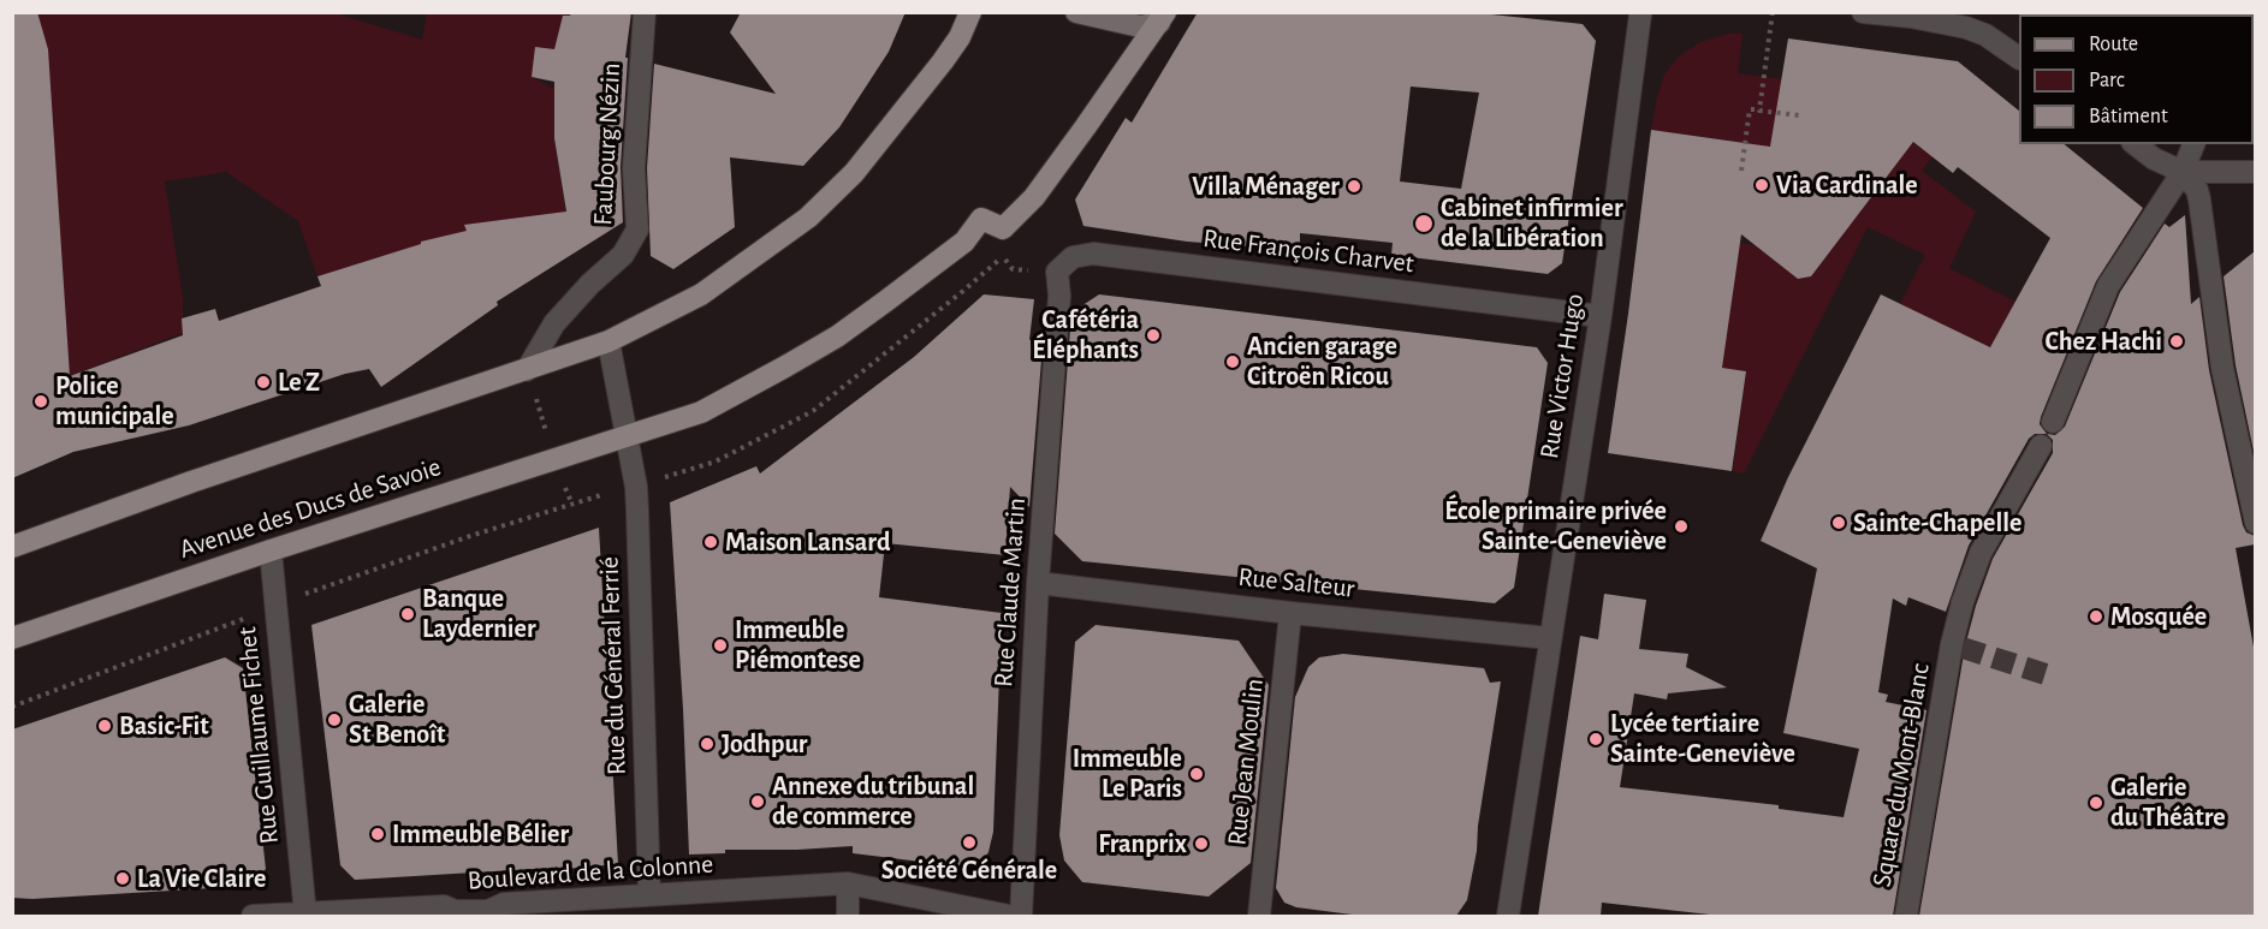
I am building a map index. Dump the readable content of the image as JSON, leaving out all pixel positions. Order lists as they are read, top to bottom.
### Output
{
  "streets": {
    "main road": ["Avenue des Ducs de Savoie"],
    "street": [
      "Faubourg Nézin",
      "Rue François Charvet",
      "Rue Victor Hugo",
      "Rue Salteur",
      "Rue Claude Martin",
      "Rue du Général Ferrié",
      "Rue Guillaume Fichet",
      "Rue Jean Moulin",
      "Square du Mont-Blanc",
      "Boulevard de la Colonne"
    ]
  },
  "crossings": [
    ["Rue François Charvet", "Rue Victor Hugo"],
    ["Rue François Charvet", "Rue Claude Martin"],
    ["Rue Victor Hugo", "Rue Salteur"],
    ["Avenue des Ducs de Savoie", "Rue du Général Ferrié"],
    ["Avenue des Ducs de Savoie", "Rue Guillaume Fichet"],
    ["Rue Salteur", "Rue Claude Martin"],
    ["Rue Salteur", "Rue Jean Moulin"],
    ["Rue du Général Ferrié", "Boulevard de la Colonne"],
    ["Rue Guillaume Fichet", "Boulevard de la Colonne"]
  ],
  "places": [
    "Via Cardinale",
    "Villa Ménager",
    "Cabinet infirmier de la Libération",
    "Cafétéria Éléphants",
    "Chez Hachi",
    "Ancien garage Citroën Ricou",
    "Le Z",
    "Police municipale",
    "Sainte-Chapelle",
    "École primaire privée Sainte-Geneviève",
    "Maison Lansard",
    "Banque Laydernier",
    "Mosquée",
    "Immeuble Piémontese",
    "Galerie St Benoît",
    "Basic-Fit",
    "Lycée tertiaire Sainte-Geneviève",
    "Jodhpur",
    "Immeuble Le Paris",
    "Annexe du tribunal de commerce",
    "Galerie du Théâtre",
    "Immeuble Bélier",
    "Société Générale",
    "Franprix",
    "La Vie Claire"
  ],
  "legend": ["Route", "Parc", "Bâtiment"]
}
